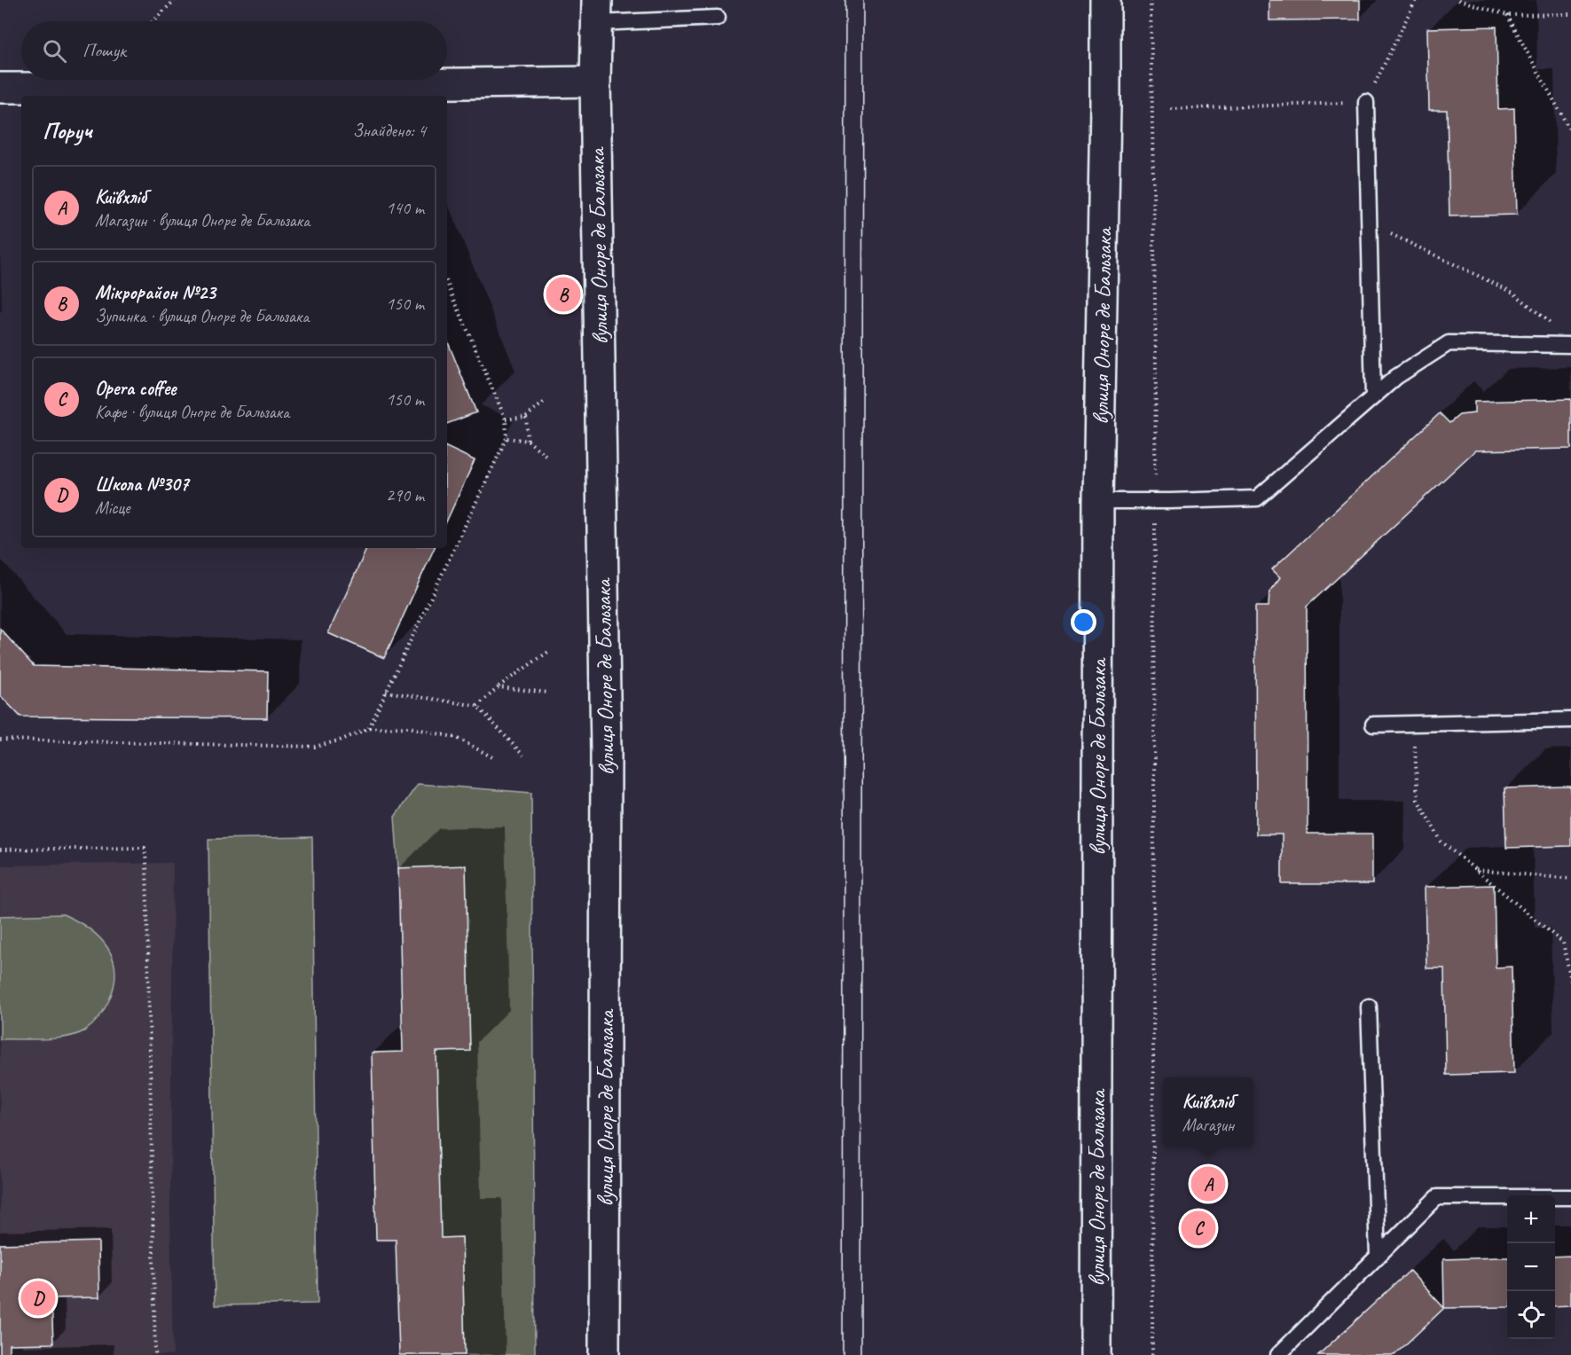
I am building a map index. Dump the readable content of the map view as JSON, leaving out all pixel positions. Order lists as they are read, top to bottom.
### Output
{
  "streets": {
    "street": ["вулиця Оноре де Бальзака"]
  },
  "page": {
    "search": "Пошук",
    "heading": ["Поруч", "Знайдено: 4"],
    "list": [
      {
        "mark": "A",
        "name": "Київхліб",
        "note": "Магазин · вулиця Оноре де Бальзака",
        "value": "140 m"
      },
      {
        "mark": "B",
        "name": "Мікрорайон №23",
        "note": "Зупинка · вулиця Оноре де Бальзака",
        "value": "150 m"
      },
      {
        "mark": "C",
        "name": "Opera coffee",
        "note": "Кафе · вулиця Оноре де Бальзака",
        "value": "150 m"
      },
      {
        "mark": "D",
        "name": "Школа №307",
        "note": "Місце",
        "value": "290 m"
      }
    ],
    "pins": [
      "B",
      "A",
      "C",
      "D"
    ],
    "popup": ["Київхліб", "Магазин"],
    "map_buttons": ["+", "−"]
  }
}
